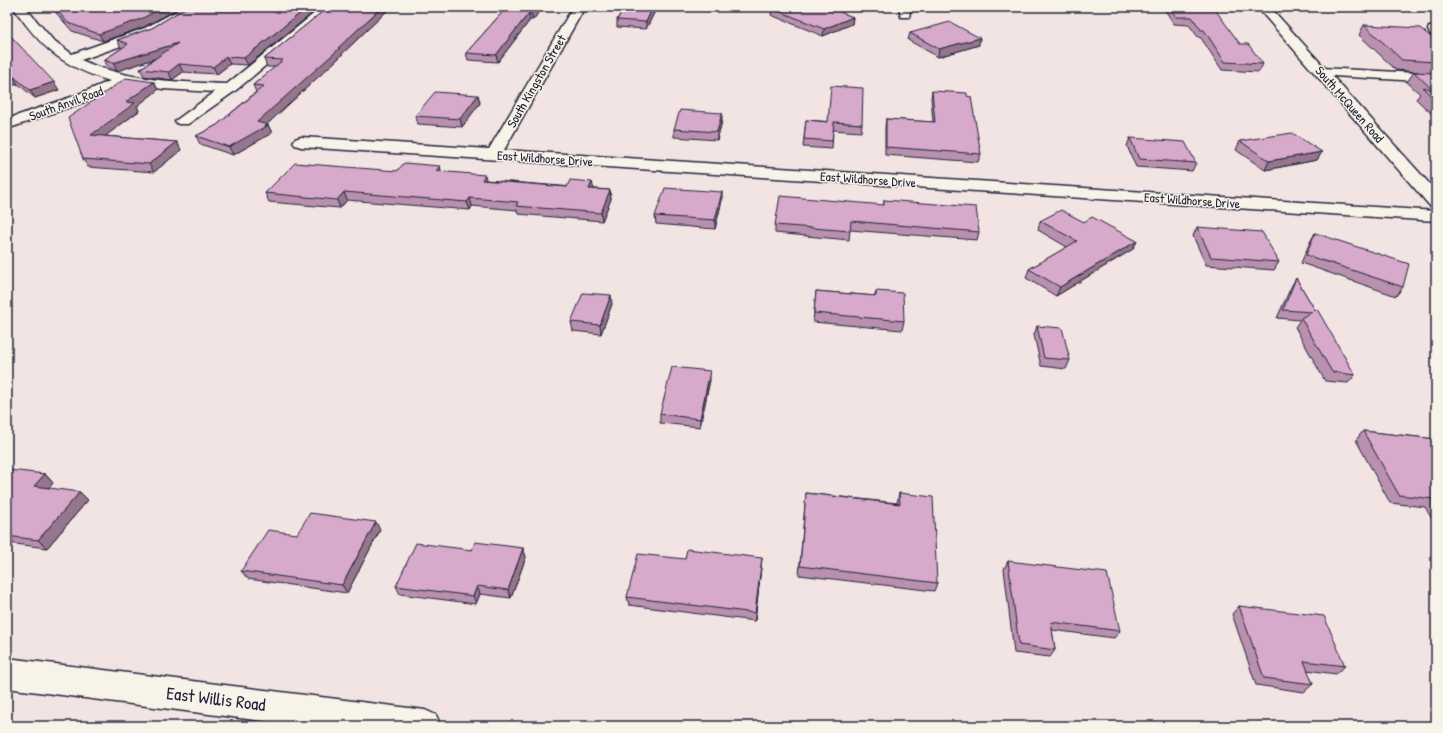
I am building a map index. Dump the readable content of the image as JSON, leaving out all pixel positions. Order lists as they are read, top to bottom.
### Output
{
  "streets": {
    "street": [
      "South Kingston Street",
      "South Anvil Road",
      "South McQueen Road",
      "East Wildhorse Drive",
      "East Willis Road"
    ]
  },
  "crossings": [
    ["South Kingston Street", "East Wildhorse Drive"]
  ]
}
